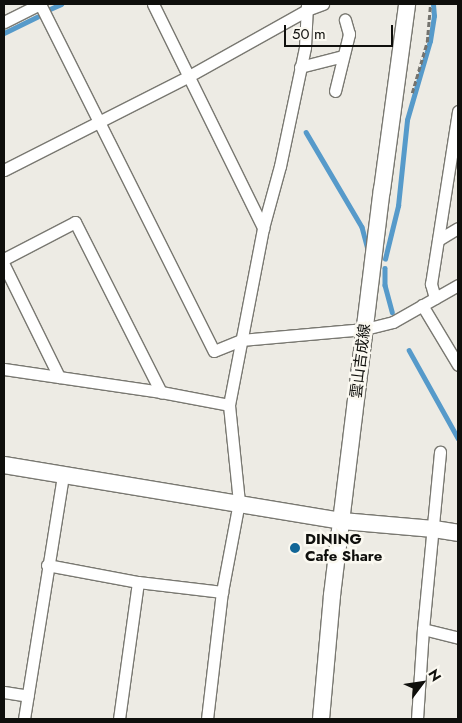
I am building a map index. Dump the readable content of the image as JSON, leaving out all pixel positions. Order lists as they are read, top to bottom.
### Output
{
  "streets": {
    "street": ["雲山吉成線"]
  },
  "places": ["DINING Cafe Share"],
  "scale_bar": "50 m",
  "north": "top right"
}
